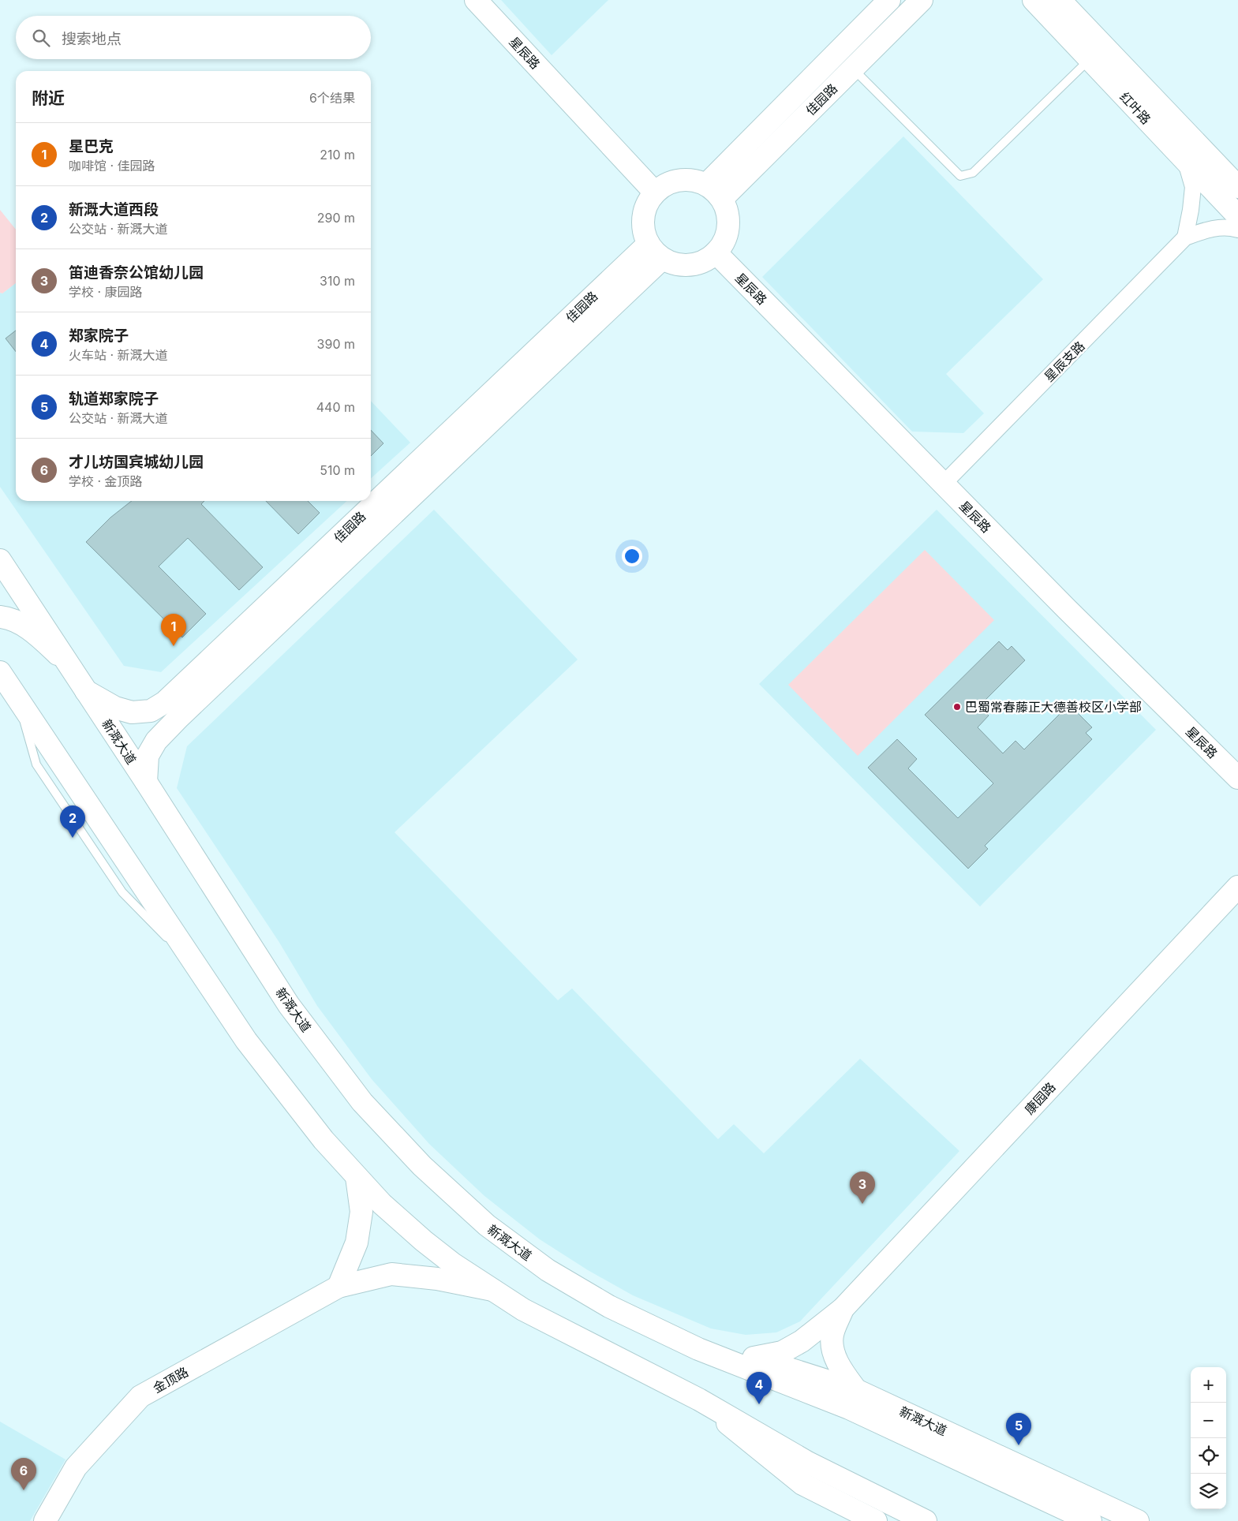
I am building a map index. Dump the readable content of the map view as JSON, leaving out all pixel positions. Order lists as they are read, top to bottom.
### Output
{
  "streets": {
    "main road": [
      "星辰路",
      "佳园路",
      "红叶路",
      "新溉大道",
      "康园路",
      "金顶路"
    ],
    "street": ["星辰支路"]
  },
  "crossings": [
    ["星辰路", "佳园路"],
    ["星辰路", "星辰支路"],
    ["佳园路", "新溉大道"]
  ],
  "places": ["巴蜀常春藤正大德善校区小学部"],
  "page": {
    "search": "搜索地点",
    "heading": ["附近", "6个结果"],
    "list": [
      {
        "mark": "1",
        "name": "星巴克",
        "note": "咖啡馆 · 佳园路",
        "value": "210 m"
      },
      {
        "mark": "2",
        "name": "新溉大道西段",
        "note": "公交站 · 新溉大道",
        "value": "290 m"
      },
      {
        "mark": "3",
        "name": "笛迪香奈公馆幼儿园",
        "note": "学校 · 康园路",
        "value": "310 m"
      },
      {
        "mark": "4",
        "name": "郑家院子",
        "note": "火车站 · 新溉大道",
        "value": "390 m"
      },
      {
        "mark": "5",
        "name": "轨道郑家院子",
        "note": "公交站 · 新溉大道",
        "value": "440 m"
      },
      {
        "mark": "6",
        "name": "才儿坊国宾城幼儿园",
        "note": "学校 · 金顶路",
        "value": "510 m"
      }
    ],
    "pins": [
      "1",
      "2",
      "3",
      "4",
      "5",
      "6"
    ],
    "map_buttons": ["+", "−"]
  }
}
